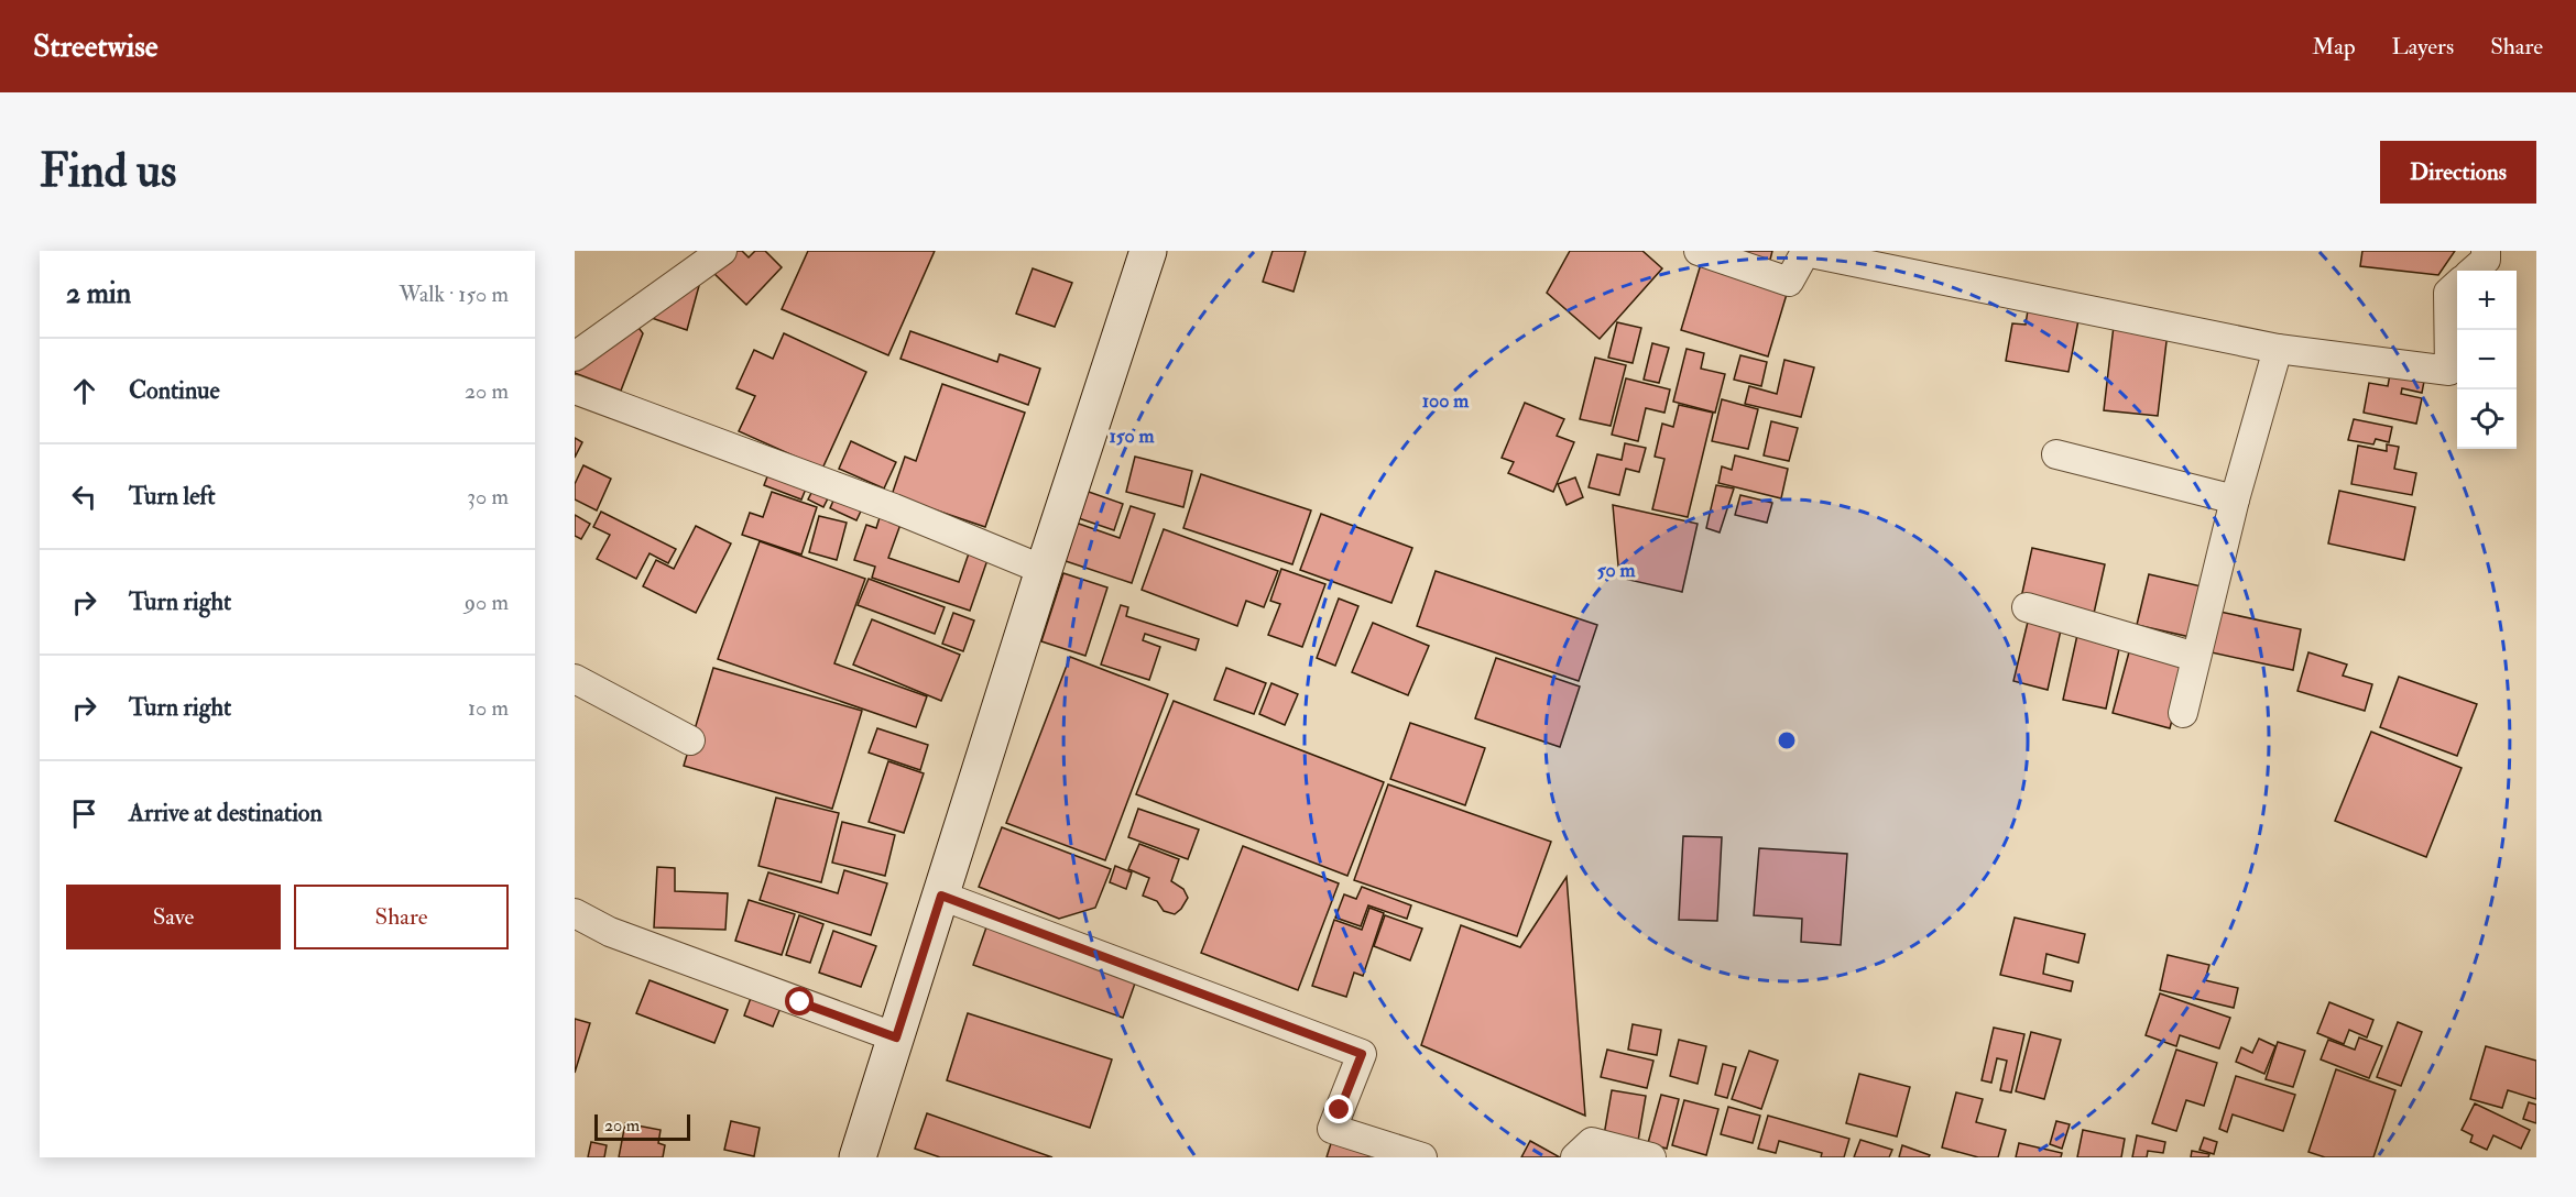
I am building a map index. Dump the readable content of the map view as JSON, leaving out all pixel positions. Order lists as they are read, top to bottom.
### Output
{
  "scale_bar": "20 m",
  "page": {
    "header": "Streetwise",
    "nav": ["Map", "Layers", "Share"],
    "buttons": [
      "Directions",
      ["Save", "Share"]
    ],
    "title": "Find us",
    "heading": ["2 min", "Walk · 150 m"],
    "map_buttons": ["+", "−"],
    "list": [
      ["Continue", "20 m"],
      ["Turn left", "30 m"],
      ["Turn right", "90 m"],
      ["Turn right", "10 m"],
      "Arrive at destination"
    ],
    "scale": "20 m"
  },
  "rings": ["100 m", "150 m", "50 m"]
}
